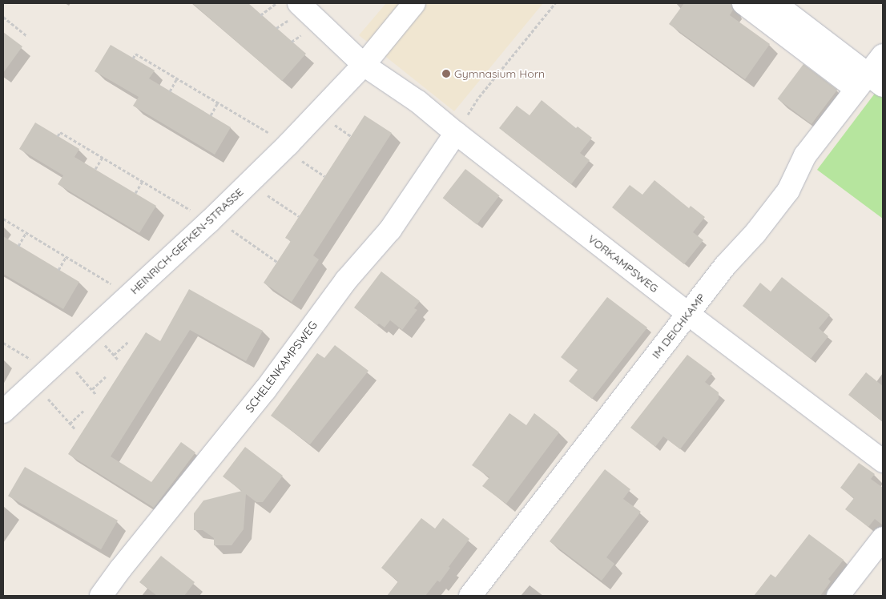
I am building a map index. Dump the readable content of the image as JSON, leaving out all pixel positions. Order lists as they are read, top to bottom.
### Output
{
  "streets": {
    "street": [
      "HEINRICH-GEFKEN-STRASSE",
      "VORKAMPSWEG",
      "IM DEICHKAMP",
      "SCHELENKAMPSWEG"
    ]
  },
  "crossings": [
    ["HEINRICH-GEFKEN-STRASSE", "VORKAMPSWEG"],
    ["VORKAMPSWEG", "IM DEICHKAMP"],
    ["VORKAMPSWEG", "SCHELENKAMPSWEG"]
  ],
  "places": ["Gymnasium Horn"]
}
